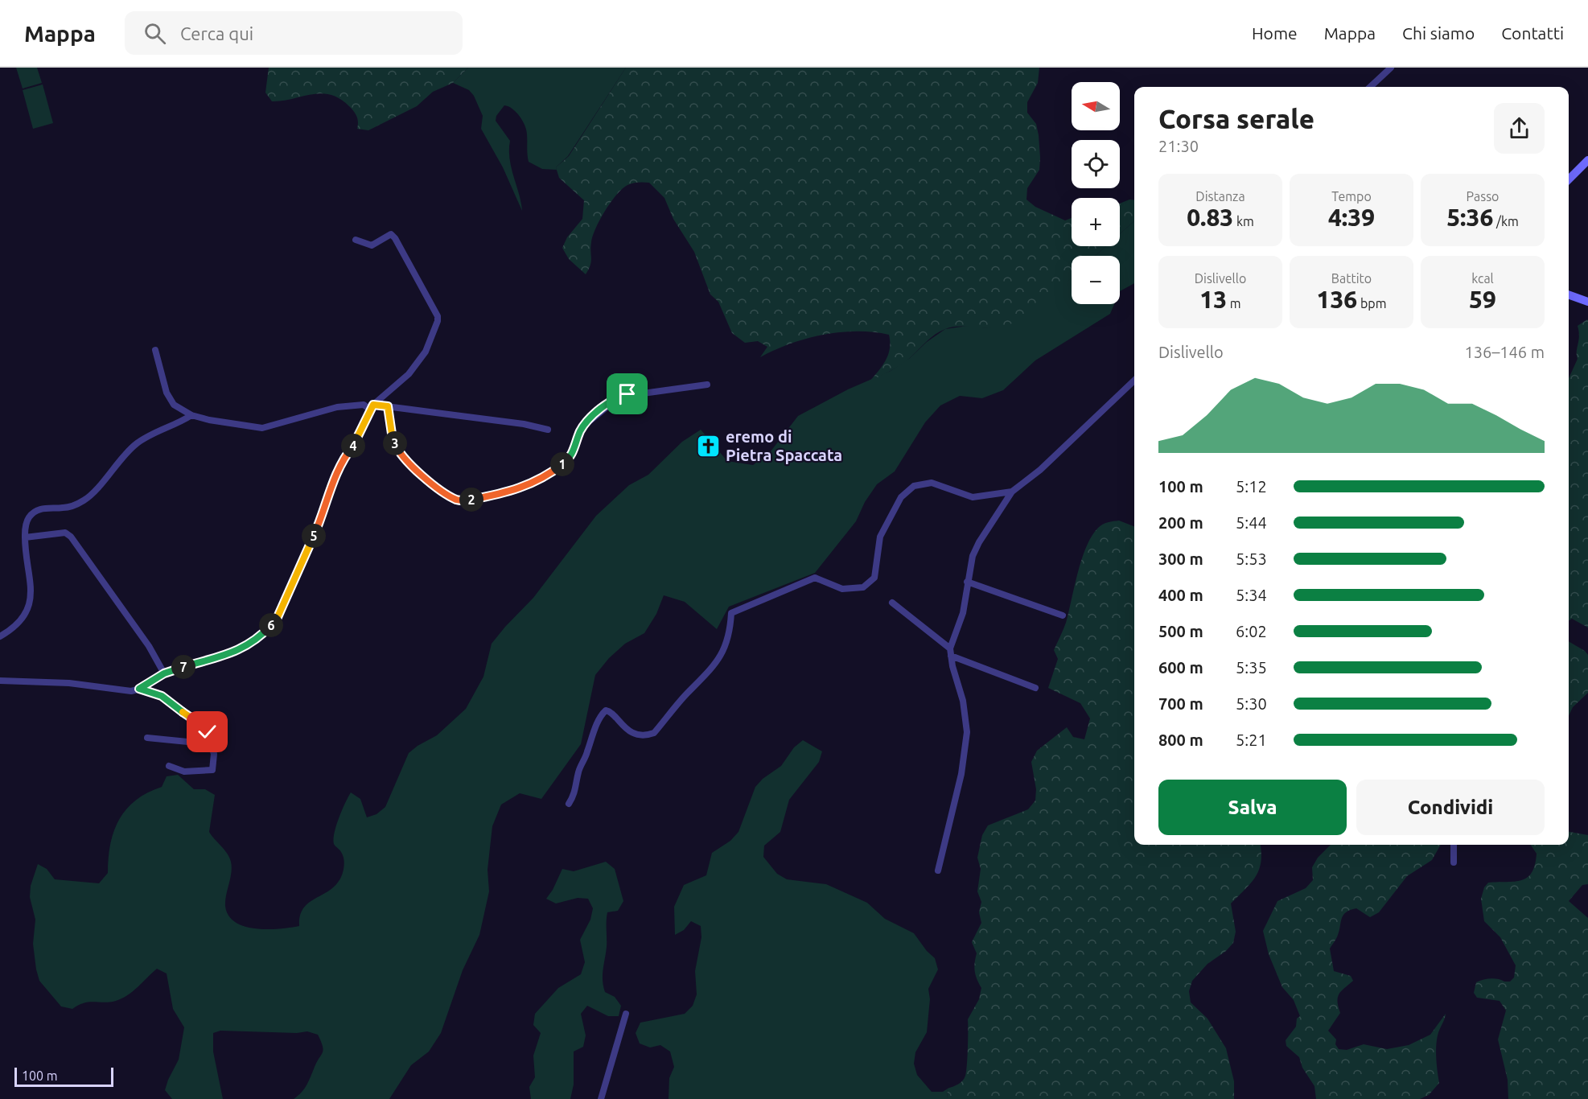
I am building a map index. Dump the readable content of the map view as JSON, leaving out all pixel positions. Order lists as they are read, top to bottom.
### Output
{
  "places": {
    "church": ["eremo di Pietra Spaccata"]
  },
  "scale_bar": "100 m",
  "north": "left",
  "page": {
    "header": "Mappa",
    "search": "Cerca qui",
    "nav": [
      "Home",
      "Mappa",
      "Chi siamo",
      "Contatti"
    ],
    "map_buttons": ["+", "−"],
    "heading": ["Corsa serale", "21:30"],
    "stats": [
      ["Distanza", "0.83 km"],
      ["Tempo", "4:39"],
      ["Passo", "5:36 /km"],
      ["Dislivello", "13 m"],
      ["Battito", "136 bpm"],
      ["kcal", "59"]
    ],
    "chart": ["Dislivello", "136–146 m"],
    "pins": [
      "3",
      "4",
      "1",
      "2",
      "5",
      "6",
      "7"
    ],
    "list": [
      {
        "name": "100 m",
        "note": "5:12"
      },
      {
        "name": "200 m",
        "note": "5:44"
      },
      {
        "name": "300 m",
        "note": "5:53"
      },
      {
        "name": "400 m",
        "note": "5:34"
      },
      {
        "name": "500 m",
        "note": "6:02"
      },
      {
        "name": "600 m",
        "note": "5:35"
      },
      {
        "name": "700 m",
        "note": "5:30"
      },
      {
        "name": "800 m",
        "note": "5:21"
      }
    ],
    "buttons": ["Salva", "Condividi"],
    "scale": "100 m"
  }
}
